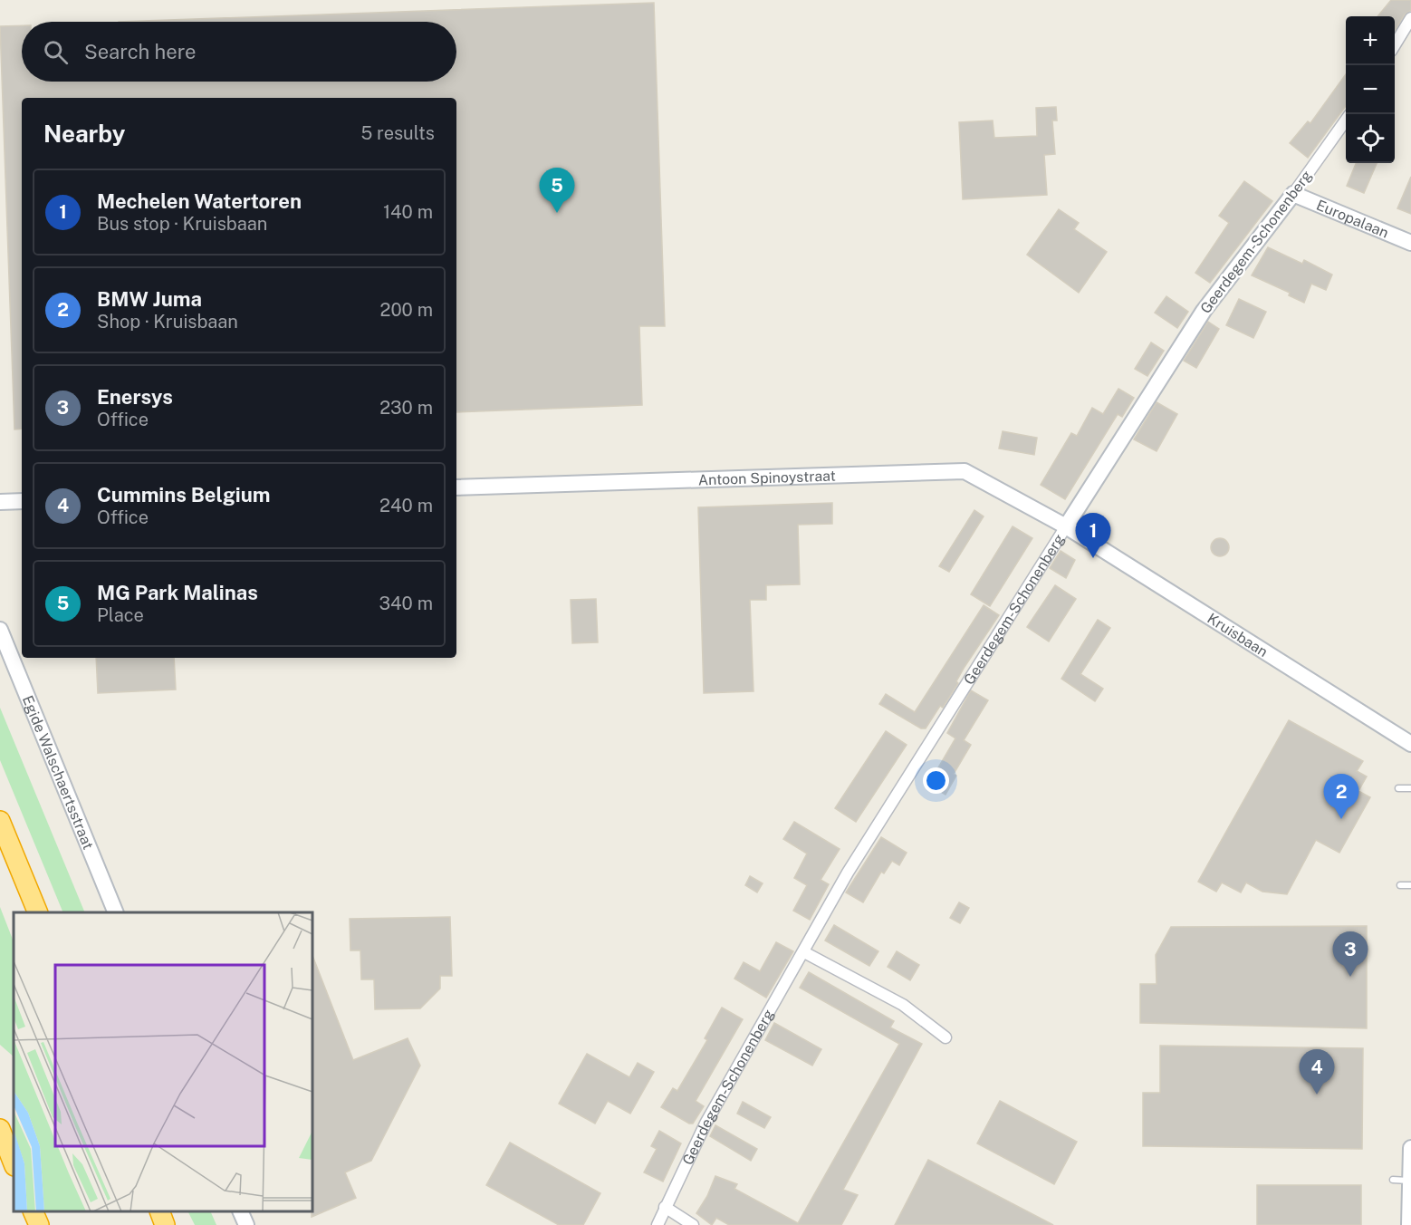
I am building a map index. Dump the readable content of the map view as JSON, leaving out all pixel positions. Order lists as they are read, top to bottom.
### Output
{
  "streets": {
    "street": [
      "Europalaan",
      "Geerdegem-Schonenberg",
      "Antoon Spinoystraat",
      "Kruisbaan",
      "Egide Walschaertsstraat"
    ]
  },
  "crossings": [
    ["Europalaan", "Geerdegem-Schonenberg"],
    ["Geerdegem-Schonenberg", "Antoon Spinoystraat"],
    ["Geerdegem-Schonenberg", "Kruisbaan"],
    ["Antoon Spinoystraat", "Kruisbaan"]
  ],
  "page": {
    "map_buttons": ["+", "−"],
    "search": "Search here",
    "heading": ["Nearby", "5 results"],
    "pins": [
      "5",
      "1",
      "2",
      "3",
      "4"
    ],
    "list": [
      {
        "mark": "1",
        "name": "Mechelen Watertoren",
        "note": "Bus stop · Kruisbaan",
        "value": "140 m"
      },
      {
        "mark": "2",
        "name": "BMW Juma",
        "note": "Shop · Kruisbaan",
        "value": "200 m"
      },
      {
        "mark": "3",
        "name": "Enersys",
        "note": "Office",
        "value": "230 m"
      },
      {
        "mark": "4",
        "name": "Cummins Belgium",
        "note": "Office",
        "value": "240 m"
      },
      {
        "mark": "5",
        "name": "MG Park Malinas",
        "note": "Place",
        "value": "340 m"
      }
    ]
  }
}
